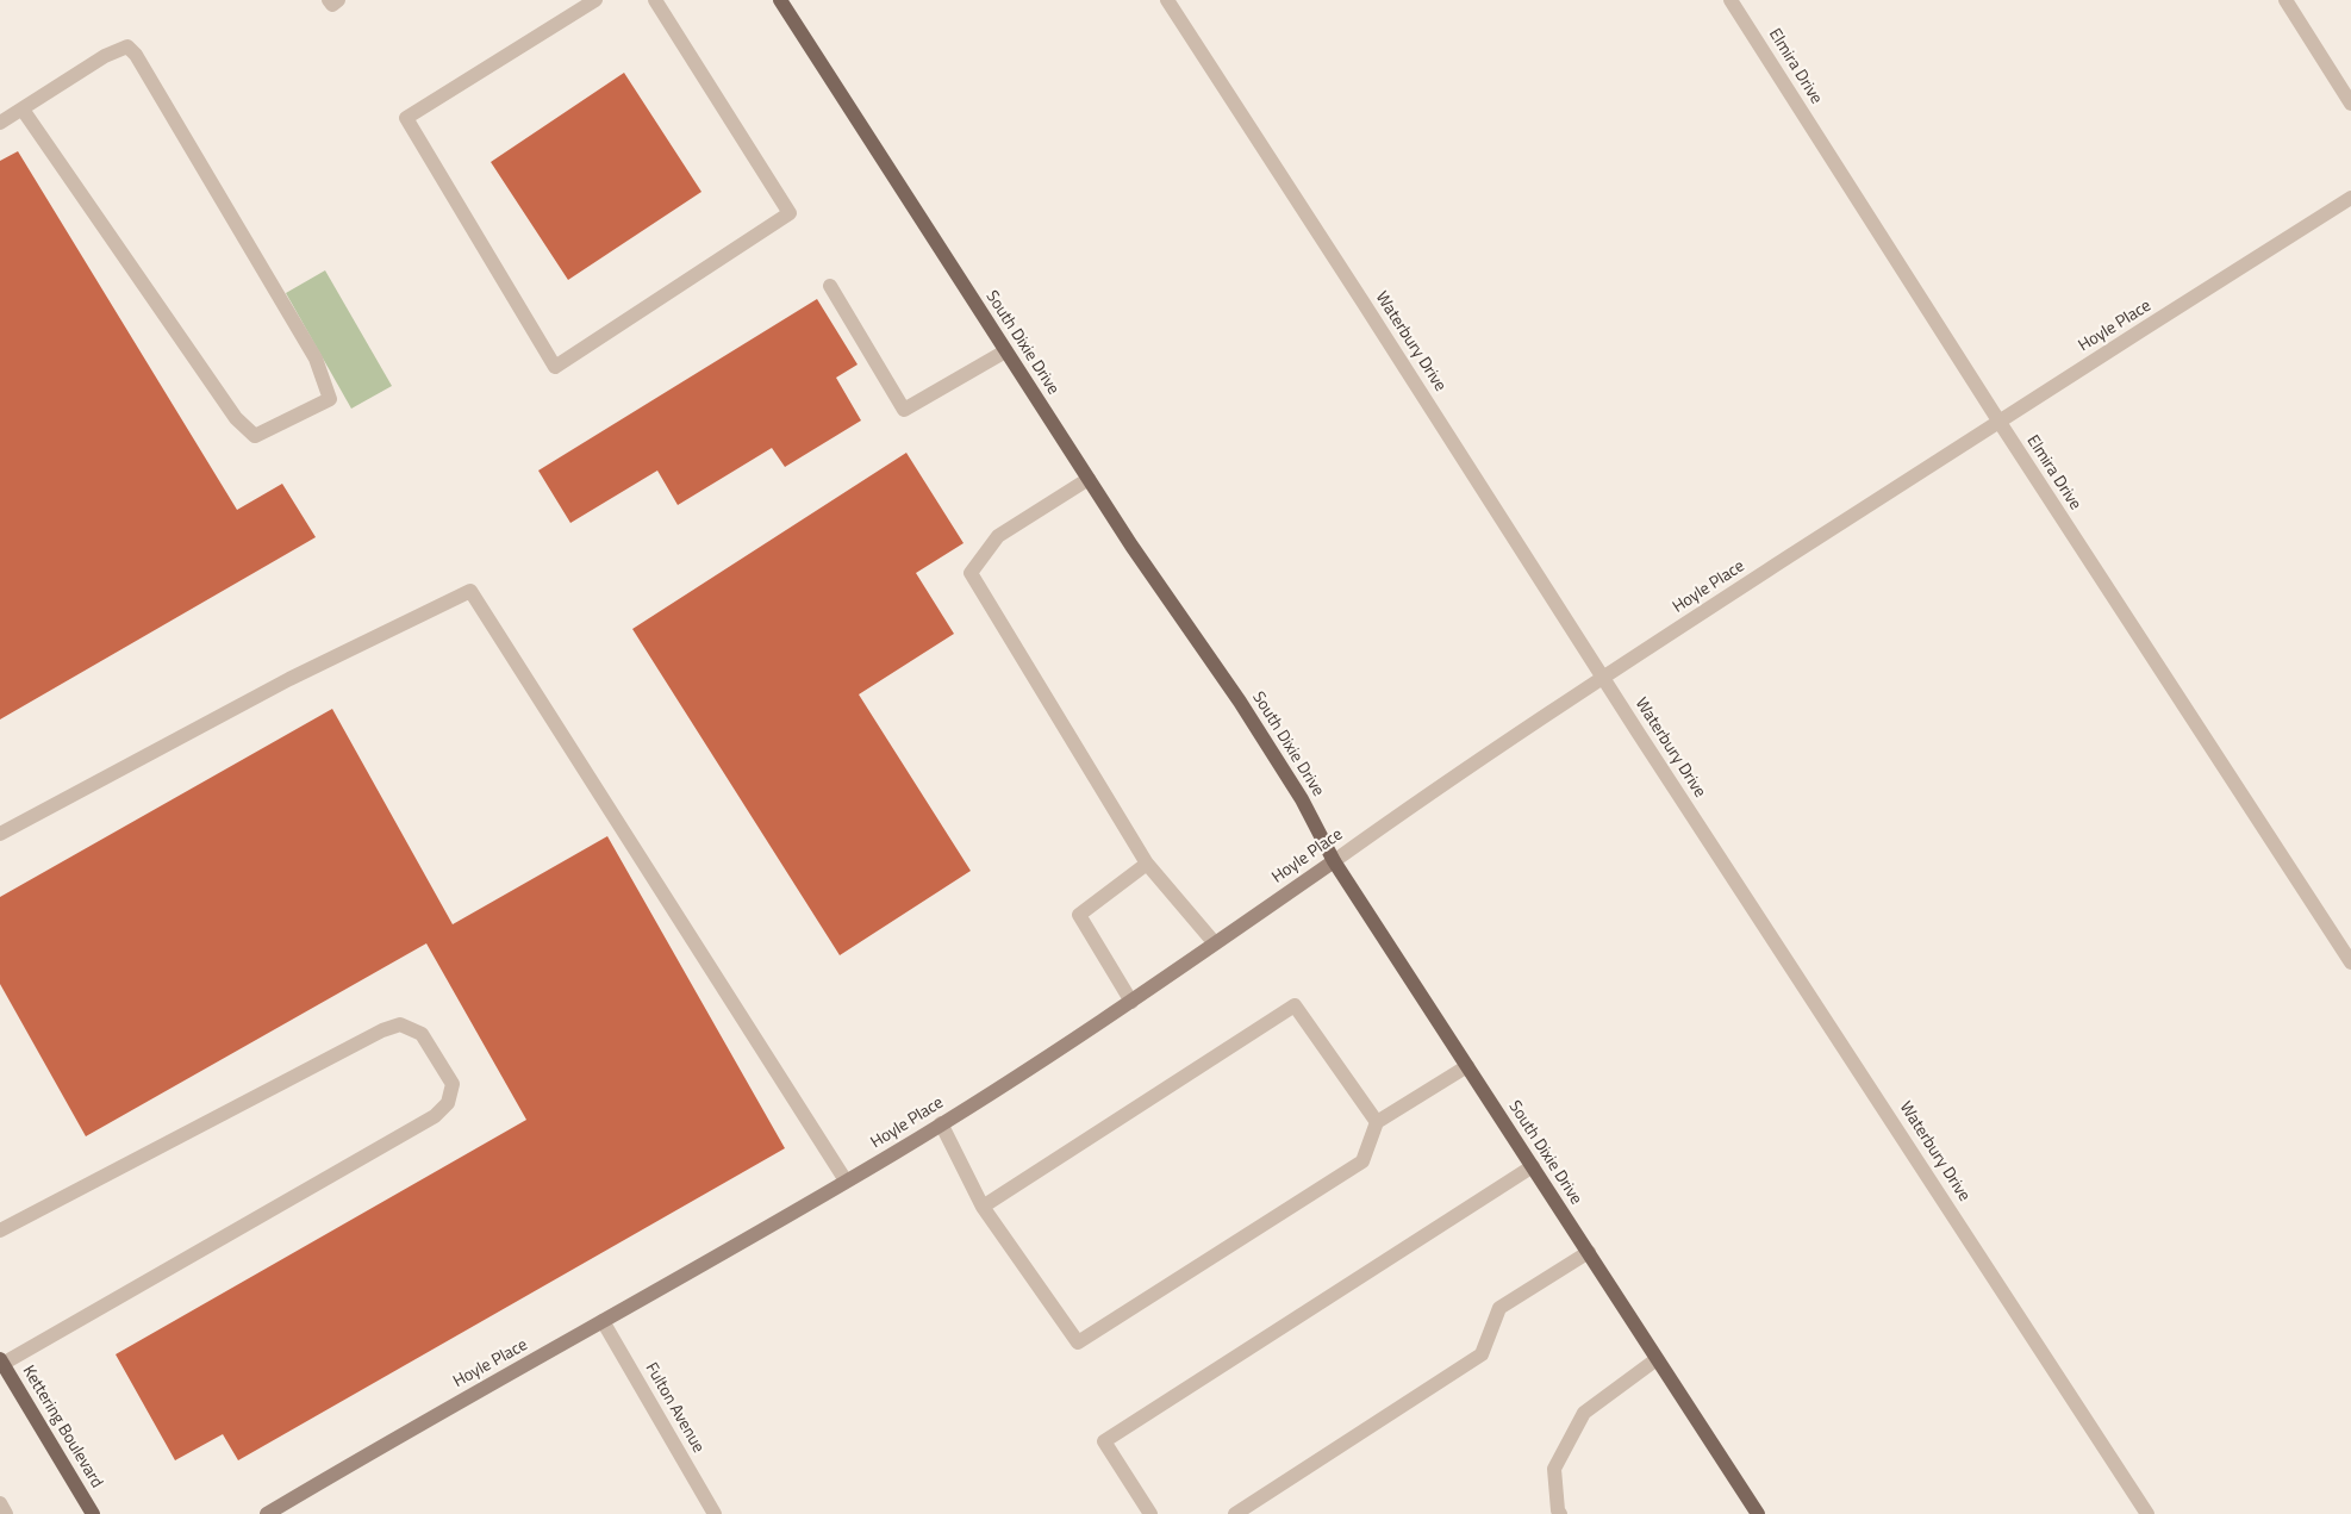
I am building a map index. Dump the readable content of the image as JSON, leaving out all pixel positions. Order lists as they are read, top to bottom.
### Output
{
  "streets": {
    "main road": ["South Dixie Drive", "Kettering Boulevard"],
    "street": [
      "Elmira Drive",
      "Hoyle Place",
      "Waterbury Drive",
      "Fulton Avenue"
    ]
  },
  "crossings": [
    ["Elmira Drive", "Hoyle Place"],
    ["Hoyle Place", "Waterbury Drive"],
    ["Hoyle Place", "South Dixie Drive"],
    ["Hoyle Place", "Fulton Avenue"]
  ]
}
